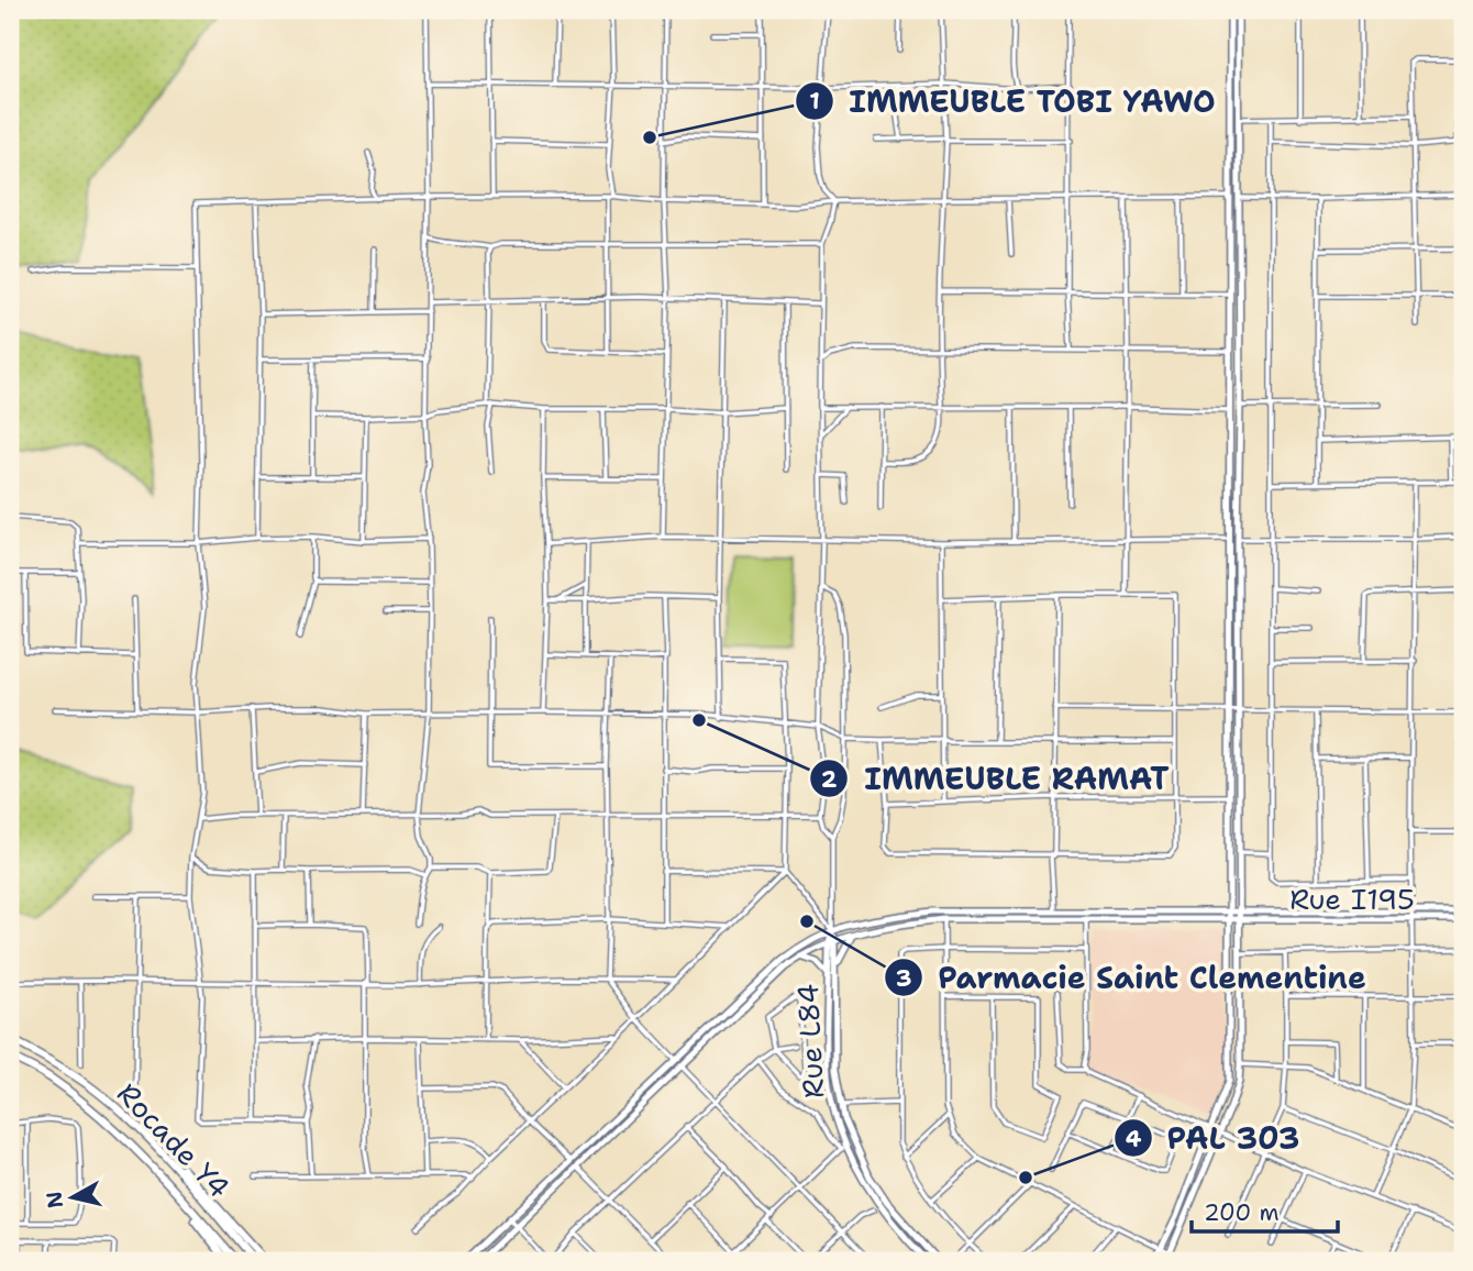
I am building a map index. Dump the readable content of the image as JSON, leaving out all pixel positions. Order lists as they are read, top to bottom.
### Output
{
  "streets": {
    "highway": ["Rocade Y4"],
    "main road": ["Rue I195", "Rue L84"]
  },
  "places": [
    "IMMEUBLE TOBI YAWO",
    "IMMEUBLE RAMAT",
    "Parmacie Saint Clementine",
    "PAL 303"
  ],
  "scale_bar": "200 m",
  "north": "left"
}
